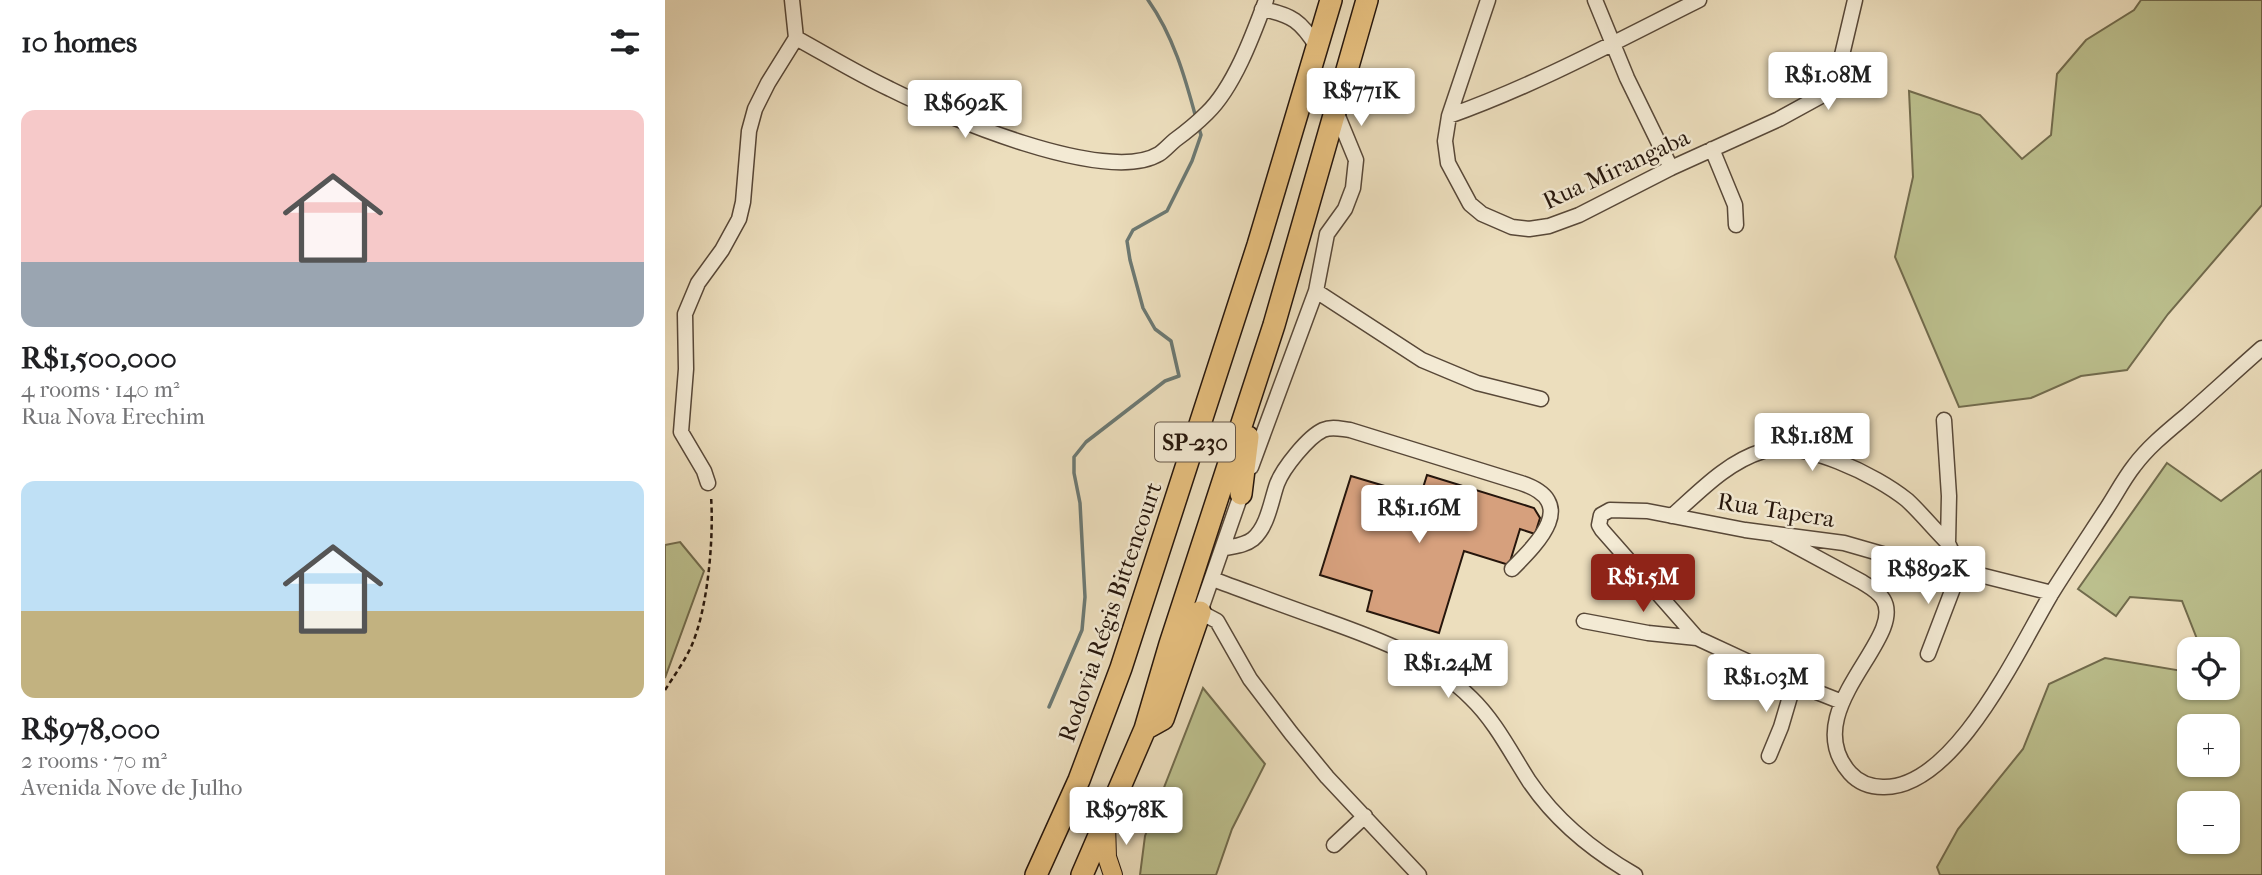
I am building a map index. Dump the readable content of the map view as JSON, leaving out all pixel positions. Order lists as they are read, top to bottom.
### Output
{
  "streets": {
    "highway": ["SP-230", "Rodovia Régis Bittencourt"],
    "street": ["Rua Mirangaba", "Rua Tapera"]
  },
  "page": {
    "heading": "10 homes",
    "price": [
      "R$1.08M",
      "R$771K",
      "R$692K",
      "R$1.18M",
      "R$1.16M",
      "R$892K",
      "R$1.5M",
      "R$1.24M",
      "R$1.03M",
      "R$978K"
    ],
    "list": [
      {
        "name": "R$1,500,000",
        "note": "4 rooms · 140 m² · Rua Nova Erechim"
      },
      {
        "name": "R$978,000",
        "note": "2 rooms · 70 m² · Avenida Nove de Julho"
      }
    ],
    "map_buttons": ["+", "−"]
  }
}
